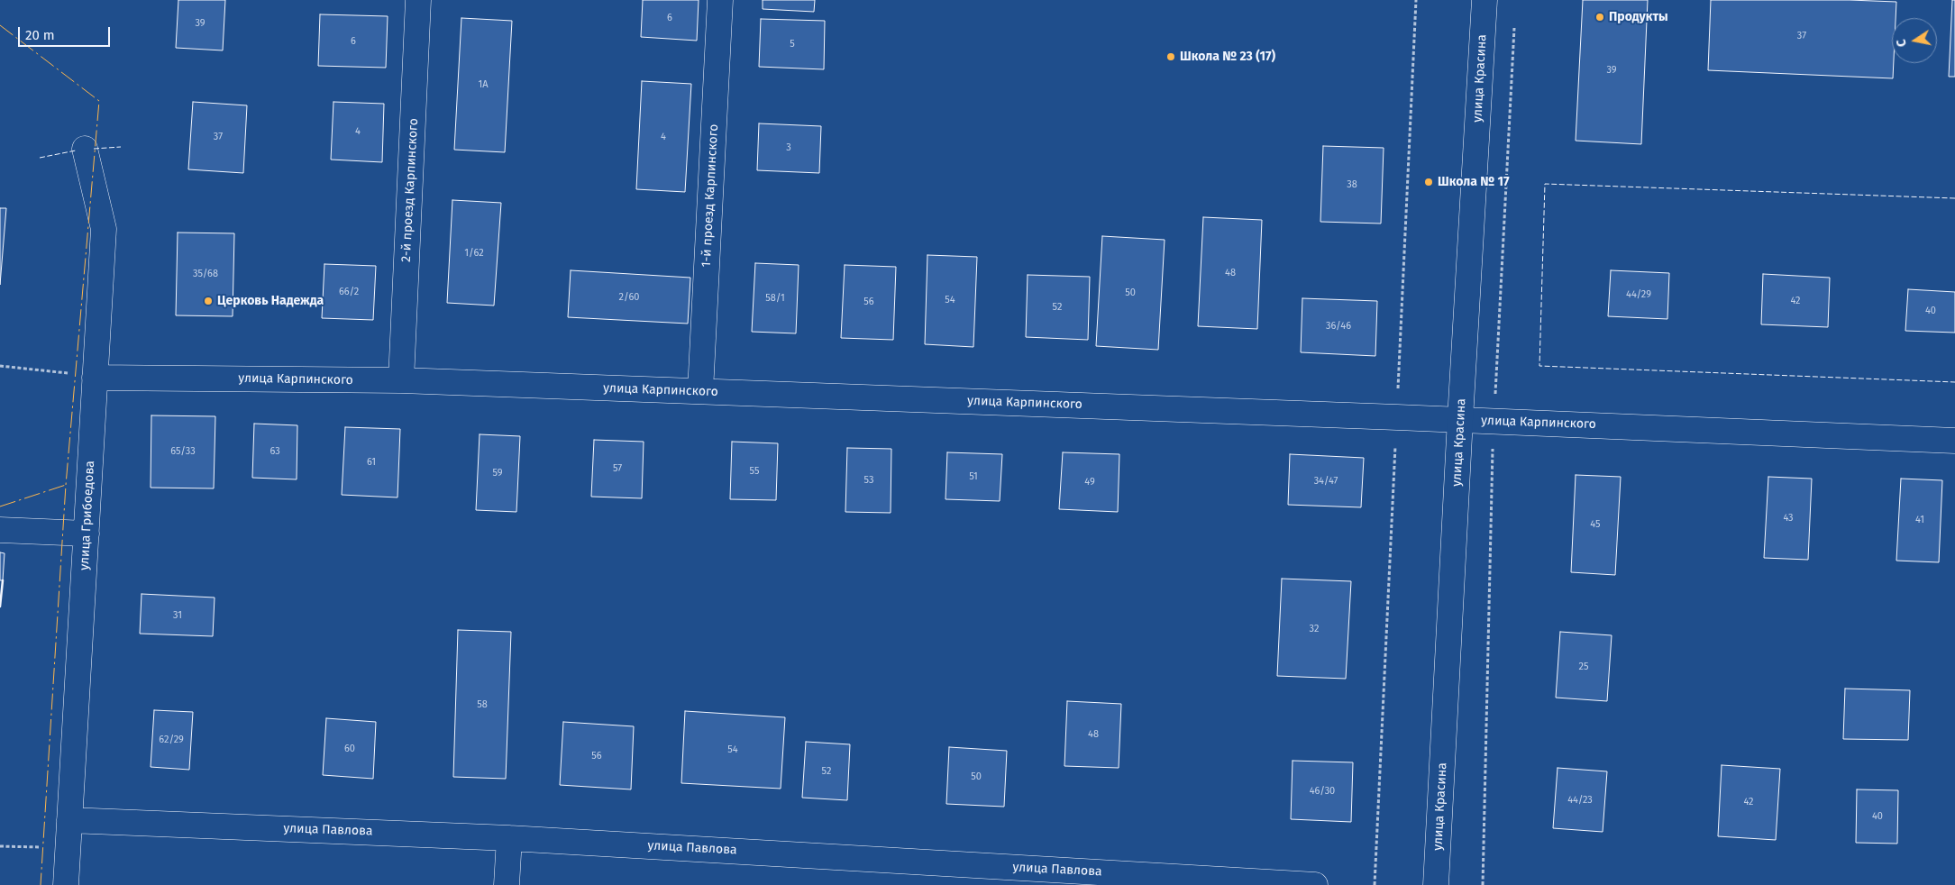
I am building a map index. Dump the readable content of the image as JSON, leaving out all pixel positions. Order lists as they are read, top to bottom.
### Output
{
  "streets": {
    "street": [
      "улица Красина",
      "2-й проезд Карпинского",
      "1-й проезд Карпинского",
      "улица Карпинского",
      "улица Грибоедова",
      "улица Павлова"
    ]
  },
  "crossings": [
    ["улица Красина", "улица Карпинского"],
    ["2-й проезд Карпинского", "улица Карпинского"],
    ["1-й проезд Карпинского", "улица Карпинского"],
    ["улица Карпинского", "улица Грибоедова"],
    ["улица Грибоедова", "улица Павлова"]
  ],
  "places": [
    "Продукты",
    "Школа № 23 (17)",
    "Школа № 17",
    "Церковь Надежда"
  ],
  "house_numbers": [
    "6",
    "39",
    "37",
    "6",
    "5",
    "39",
    "1А",
    "4",
    "37",
    "4",
    "3",
    "38",
    "1/62",
    "48",
    "35/68",
    "66/2",
    "50",
    "44/29",
    "2/60",
    "58/1",
    "54",
    "42",
    "56",
    "52",
    "40",
    "36/46",
    "65/33",
    "63",
    "61",
    "57",
    "55",
    "59",
    "51",
    "53",
    "34/47",
    "49",
    "43",
    "41",
    "45",
    "31",
    "32",
    "25",
    "58",
    "48",
    "62/29",
    "60",
    "54",
    "56",
    "52",
    "50",
    "46/30",
    "44/23",
    "42",
    "40"
  ],
  "scale_bar": "20 m",
  "north": "left"
}
